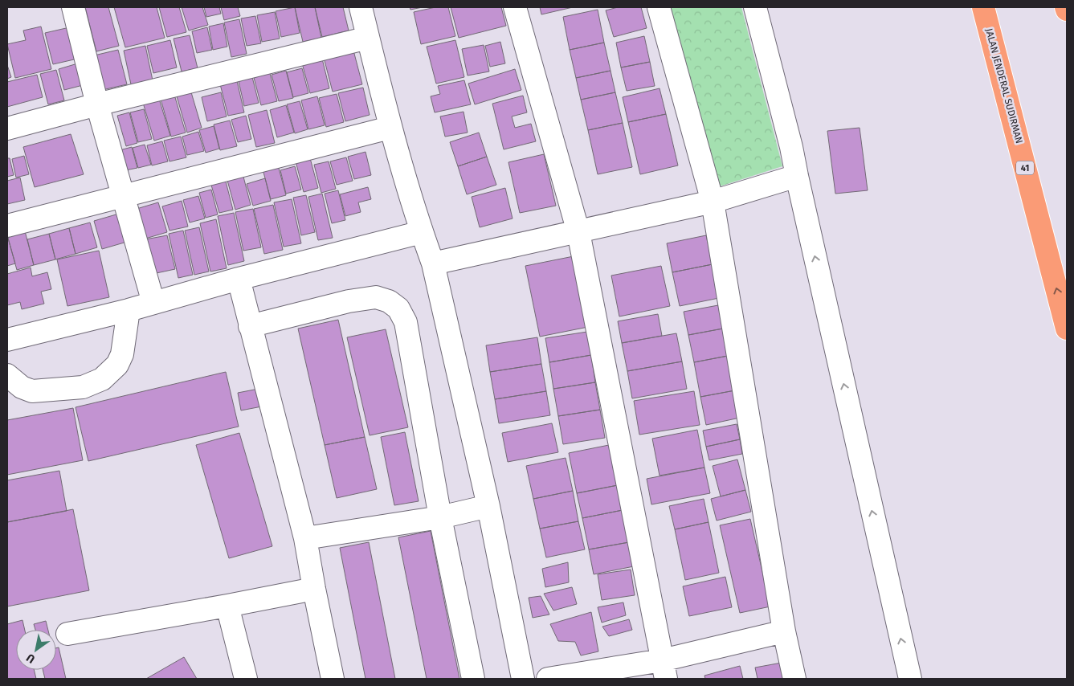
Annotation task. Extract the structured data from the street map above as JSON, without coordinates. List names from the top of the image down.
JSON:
{
  "streets": {
    "highway": ["JALAN JENDERAL SUDIRMAN", "41"]
  },
  "one_way": ["JALAN JENDERAL SUDIRMAN"],
  "north": "bottom left"
}
